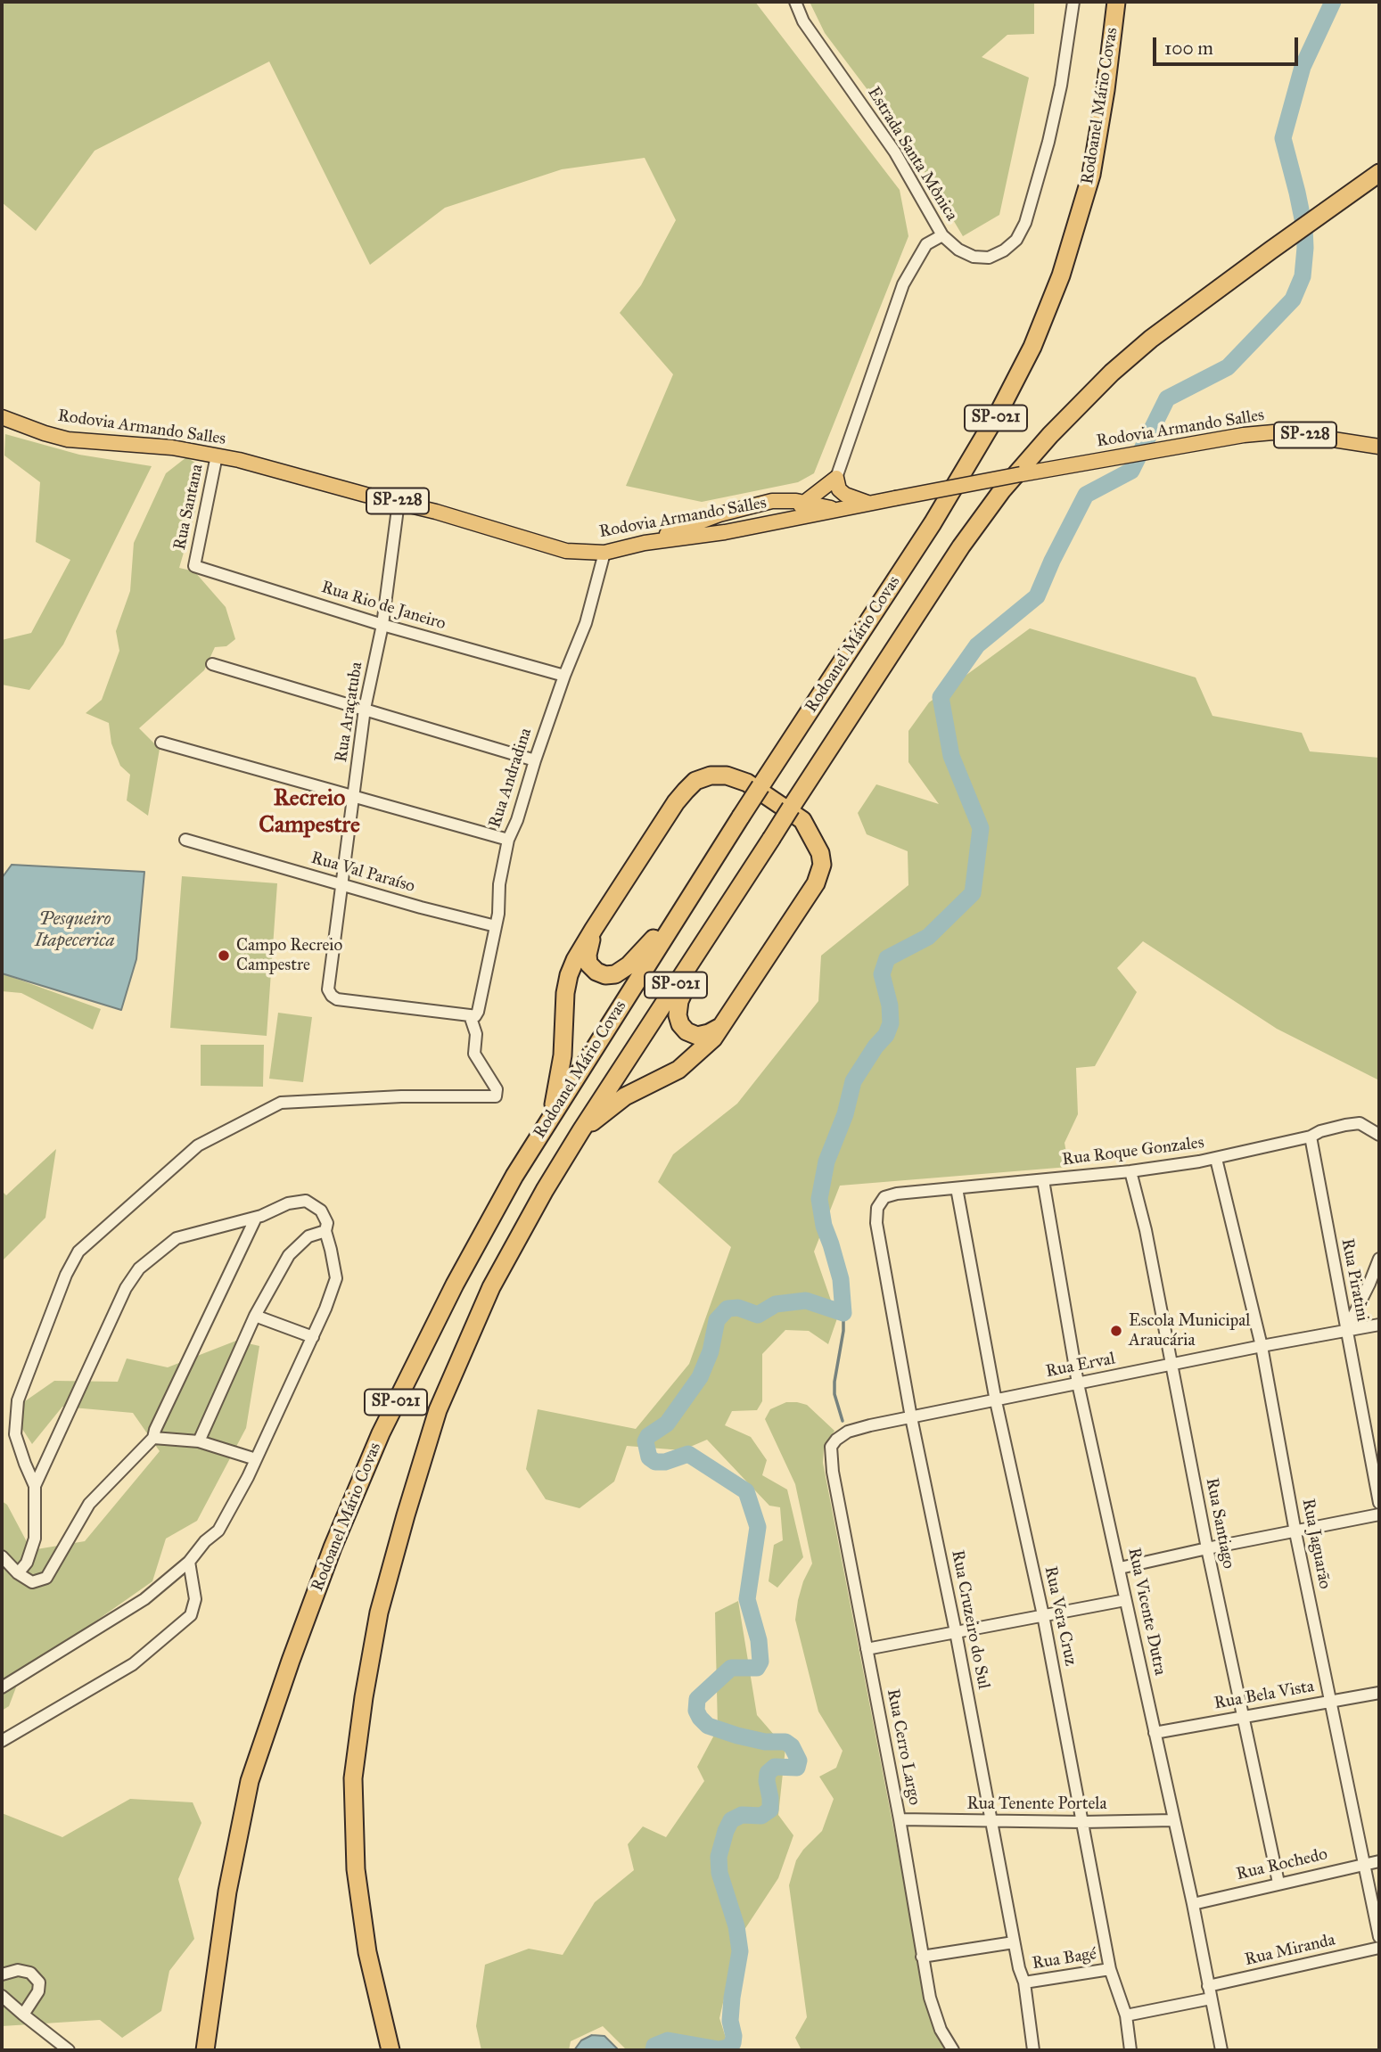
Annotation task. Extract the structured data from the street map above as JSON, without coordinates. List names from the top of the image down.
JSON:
{
  "streets": {
    "highway": ["Rodoanel Mário Covas", "SP-021"],
    "main road": ["Rodovia Armando Salles", "SP-228"],
    "street": [
      "Estrada Santa Mônica",
      "Rua Santana",
      "Rua Rio de Janeiro",
      "Rua Araçatuba",
      "Rua Andradina",
      "Rua Val Paraíso",
      "Rua Roque Gonzales",
      "Rua Piratini",
      "Rua Erval",
      "Rua Santiago",
      "Rua Jaguarão",
      "Rua Vicente Dutra",
      "Rua Vera Cruz",
      "Rua Cruzeiro do Sul",
      "Rua Bela Vista",
      "Rua Cerro Largo",
      "Rua Tenente Portela",
      "Rua Rochedo",
      "Rua Miranda",
      "Rua Bagé"
    ]
  },
  "crossings": [
    ["Rodovia Armando Salles", "Rua Santana"],
    ["Rodovia Armando Salles", "Rua Araçatuba"],
    ["Rodovia Armando Salles", "Rua Andradina"],
    ["Rua Santana", "Rua Rio de Janeiro"],
    ["Rua Rio de Janeiro", "Rua Araçatuba"],
    ["Rua Rio de Janeiro", "Rua Andradina"],
    ["Rua Araçatuba", "Rua Andradina"],
    ["Rua Araçatuba", "Rua Val Paraíso"],
    ["Rua Andradina", "Rua Val Paraíso"],
    ["Rua Roque Gonzales", "Rua Piratini"],
    ["Rua Roque Gonzales", "Rua Santiago"],
    ["Rua Roque Gonzales", "Rua Jaguarão"],
    ["Rua Roque Gonzales", "Rua Vicente Dutra"],
    ["Rua Roque Gonzales", "Rua Vera Cruz"],
    ["Rua Roque Gonzales", "Rua Cruzeiro do Sul"],
    ["Rua Piratini", "Rua Erval"],
    ["Rua Erval", "Rua Santiago"],
    ["Rua Erval", "Rua Jaguarão"],
    ["Rua Erval", "Rua Vicente Dutra"],
    ["Rua Erval", "Rua Vera Cruz"],
    ["Rua Erval", "Rua Cruzeiro do Sul"],
    ["Rua Erval", "Rua Cerro Largo"],
    ["Rua Santiago", "Rua Bela Vista"],
    ["Rua Santiago", "Rua Rochedo"],
    ["Rua Jaguarão", "Rua Bela Vista"],
    ["Rua Jaguarão", "Rua Rochedo"],
    ["Rua Vicente Dutra", "Rua Bela Vista"],
    ["Rua Vicente Dutra", "Rua Tenente Portela"],
    ["Rua Vicente Dutra", "Rua Rochedo"],
    ["Rua Vicente Dutra", "Rua Miranda"],
    ["Rua Vera Cruz", "Rua Tenente Portela"],
    ["Rua Vera Cruz", "Rua Bagé"],
    ["Rua Cruzeiro do Sul", "Rua Tenente Portela"],
    ["Rua Cruzeiro do Sul", "Rua Bagé"],
    ["Rua Cerro Largo", "Rua Tenente Portela"]
  ],
  "districts": ["Recreio Campestre"],
  "water": ["Pesqueiro Itapecerica"],
  "places": ["Campo Recreio Campestre", "Escola Municipal Araucária"],
  "scale_bar": "100 m"
}
